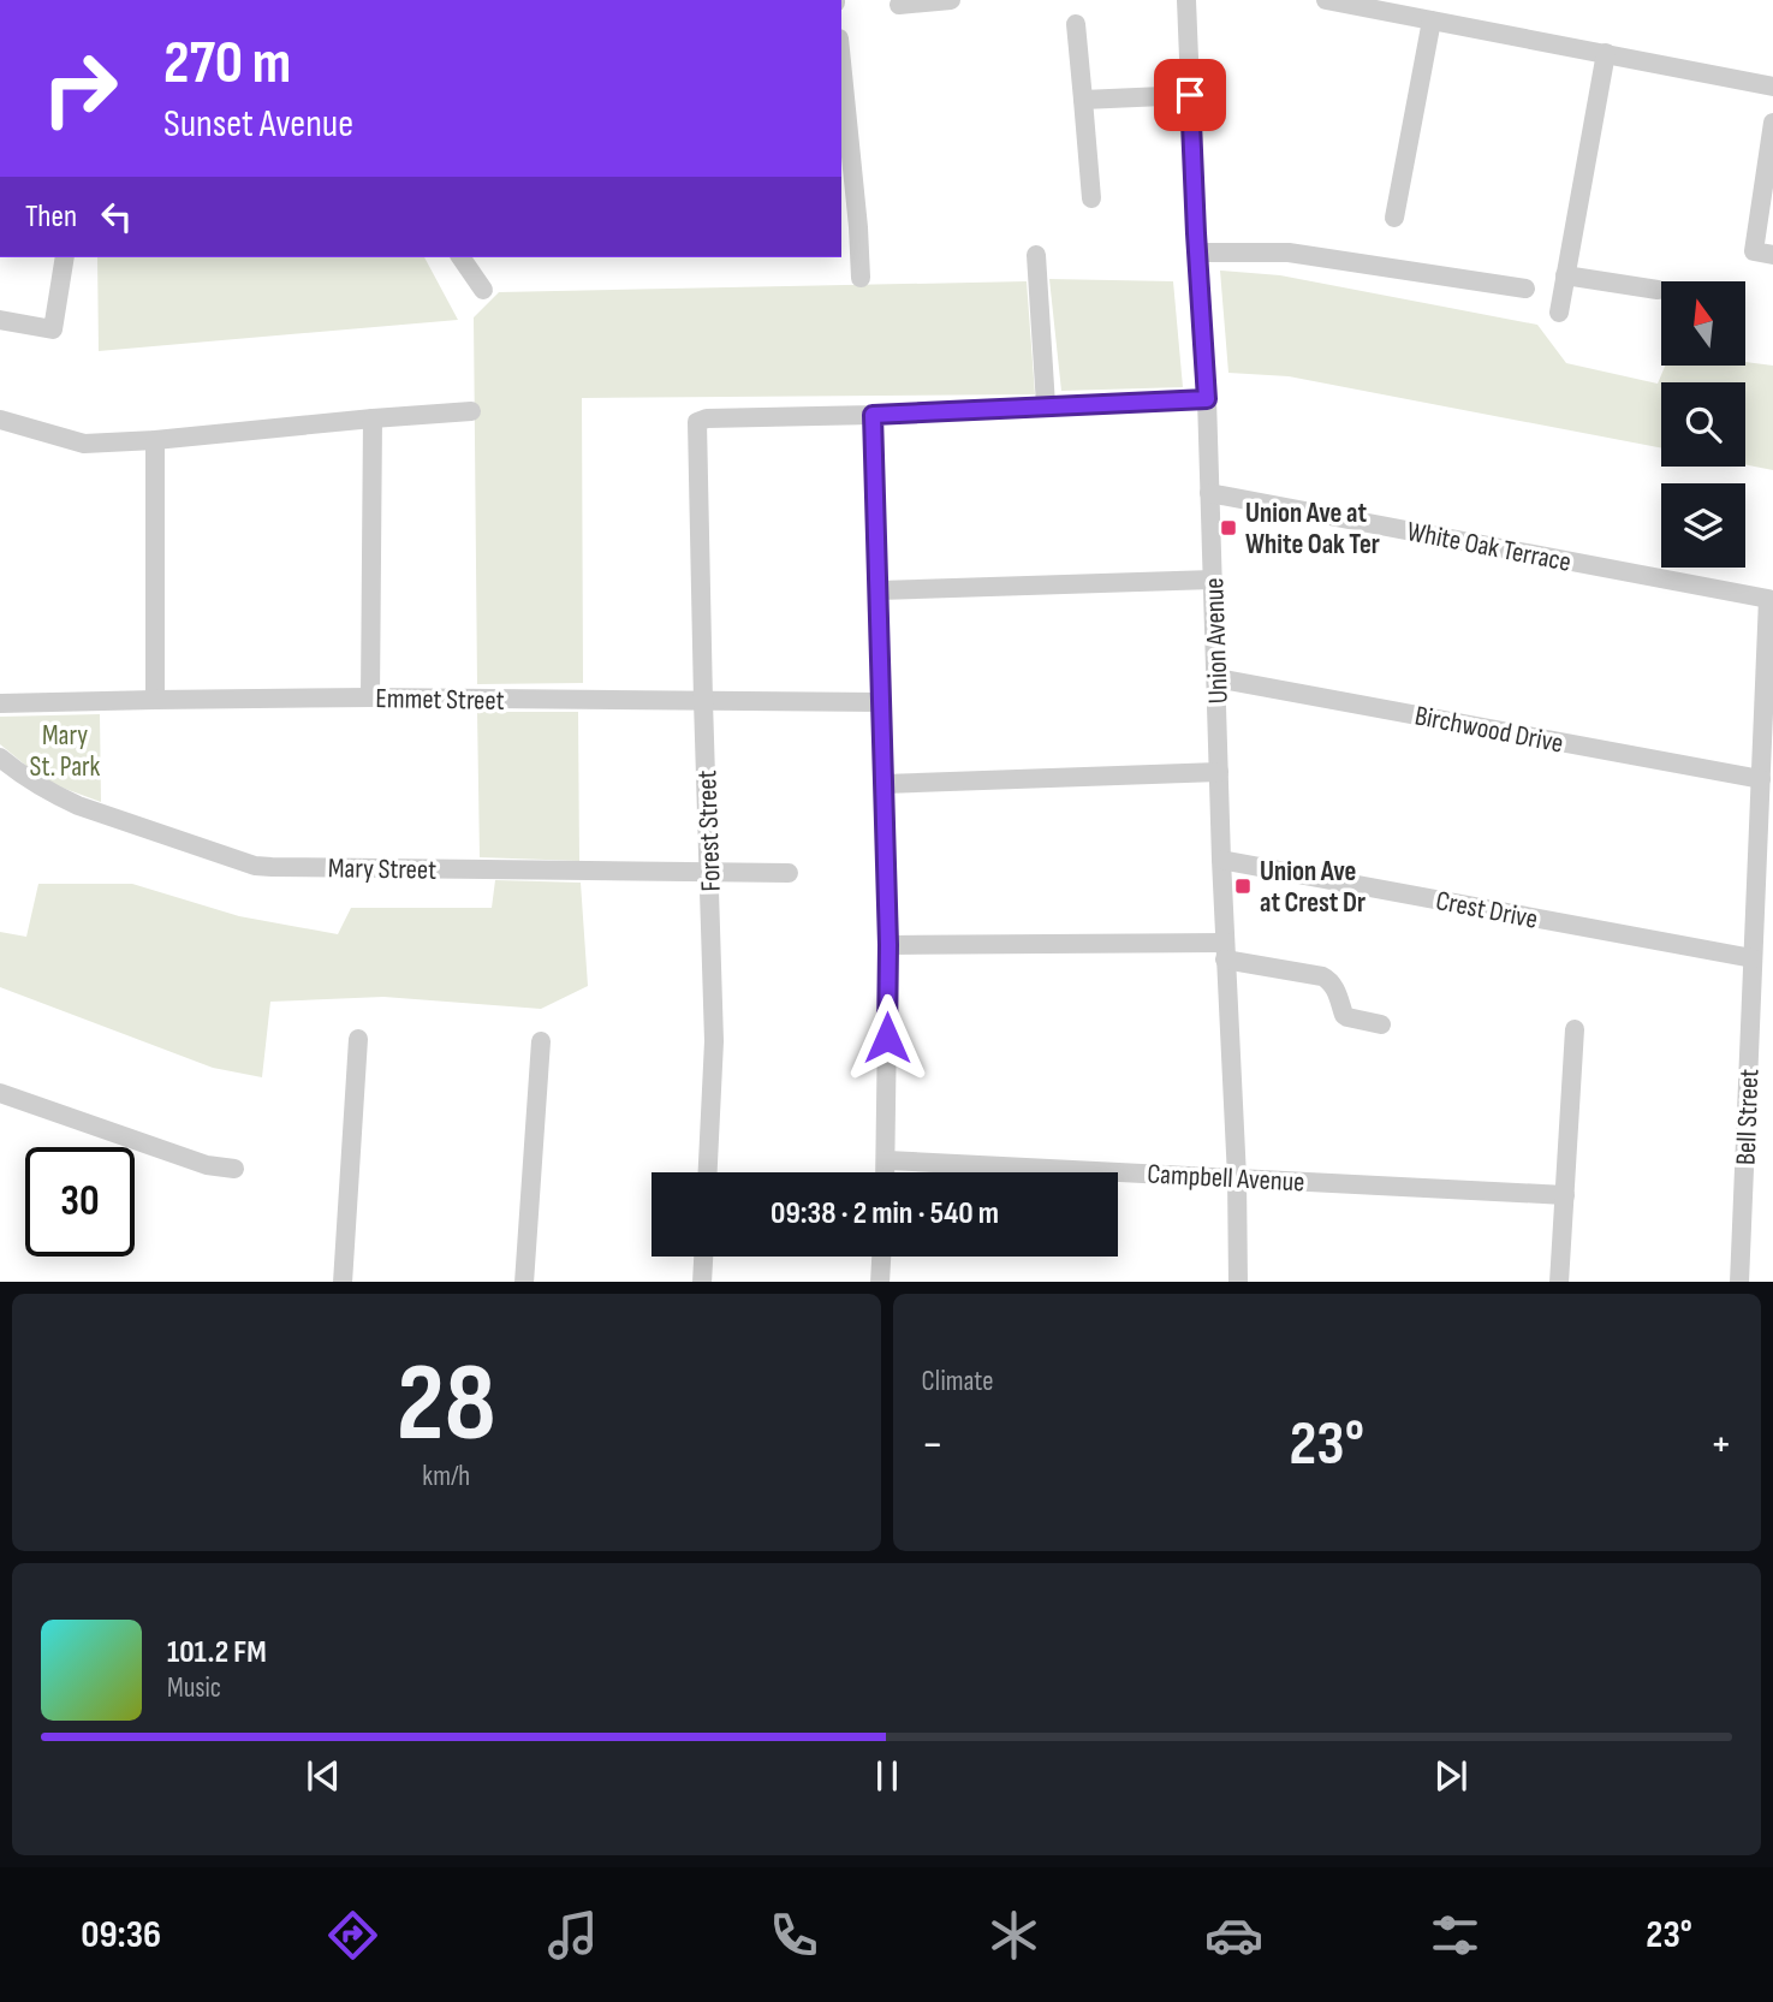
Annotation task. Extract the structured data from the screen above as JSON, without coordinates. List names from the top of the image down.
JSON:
{
  "streets": {
    "street": [
      "White Oak Terrace",
      "Union Avenue",
      "Emmet Street",
      "Birchwood Drive",
      "Forest Street",
      "Mary Street",
      "Crest Drive",
      "Bell Street",
      "Campbell Avenue"
    ]
  },
  "crossings": [
    ["White Oak Terrace", "Union Avenue"],
    ["White Oak Terrace", "Bell Street"],
    ["Union Avenue", "Birchwood Drive"],
    ["Union Avenue", "Crest Drive"],
    ["Union Avenue", "Campbell Avenue"],
    ["Emmet Street", "Forest Street"],
    ["Birchwood Drive", "Bell Street"],
    ["Forest Street", "Mary Street"],
    ["Crest Drive", "Bell Street"]
  ],
  "parks": ["Mary St. Park"],
  "places": {
    "transit": ["Union Ave at White Oak Ter", "Union Ave at Crest Dr"]
  },
  "north": "top",
  "page": {
    "turn": ["270 m", "Sunset Avenue"],
    "then": "Then",
    "limit": "30",
    "trip": "09:38 · 2 min · 540 m",
    "tile": [
      ["28", "km/h"],
      "Climate"
    ],
    "heat": ["−", "23°", "+"],
    "song": ["101.2 FM", "Music"],
    "tabs": ["09:36", "23°"]
  }
}
